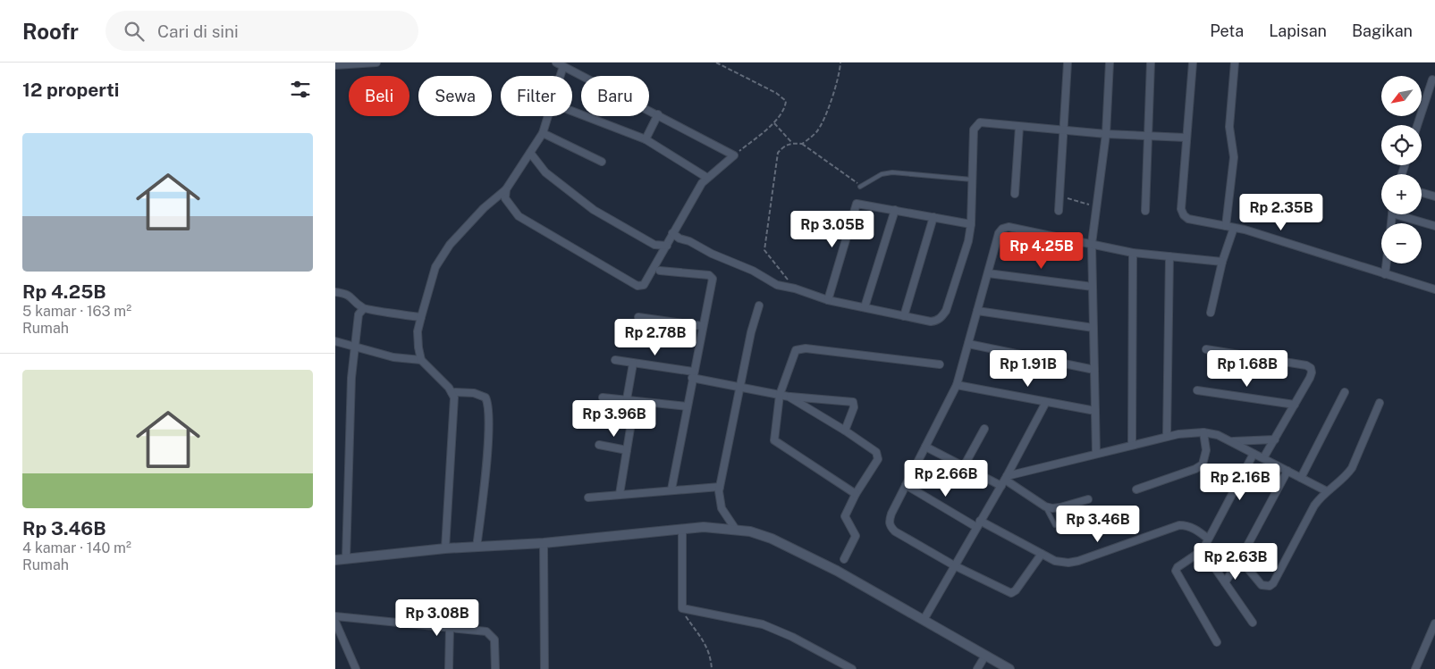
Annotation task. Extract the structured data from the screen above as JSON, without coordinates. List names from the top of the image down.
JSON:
{
  "north": "bottom left",
  "page": {
    "header": "Roofr",
    "search": "Cari di sini",
    "nav": ["Peta", "Lapisan", "Bagikan"],
    "heading": "12 properti",
    "map_buttons": ["+", "−"],
    "chip": [
      "Beli",
      "Sewa",
      "Filter",
      "Baru"
    ],
    "list": [
      {
        "name": "Rp 4.25B",
        "note": "5 kamar · 163 m² · Rumah"
      },
      {
        "name": "Rp 3.46B",
        "note": "4 kamar · 140 m² · Rumah"
      }
    ],
    "price": [
      "Rp 2.35B",
      "Rp 3.05B",
      "Rp 4.25B",
      "Rp 2.78B",
      "Rp 1.91B",
      "Rp 1.68B",
      "Rp 3.96B",
      "Rp 2.66B",
      "Rp 2.16B",
      "Rp 3.46B",
      "Rp 2.63B",
      "Rp 3.08B"
    ]
  }
}
